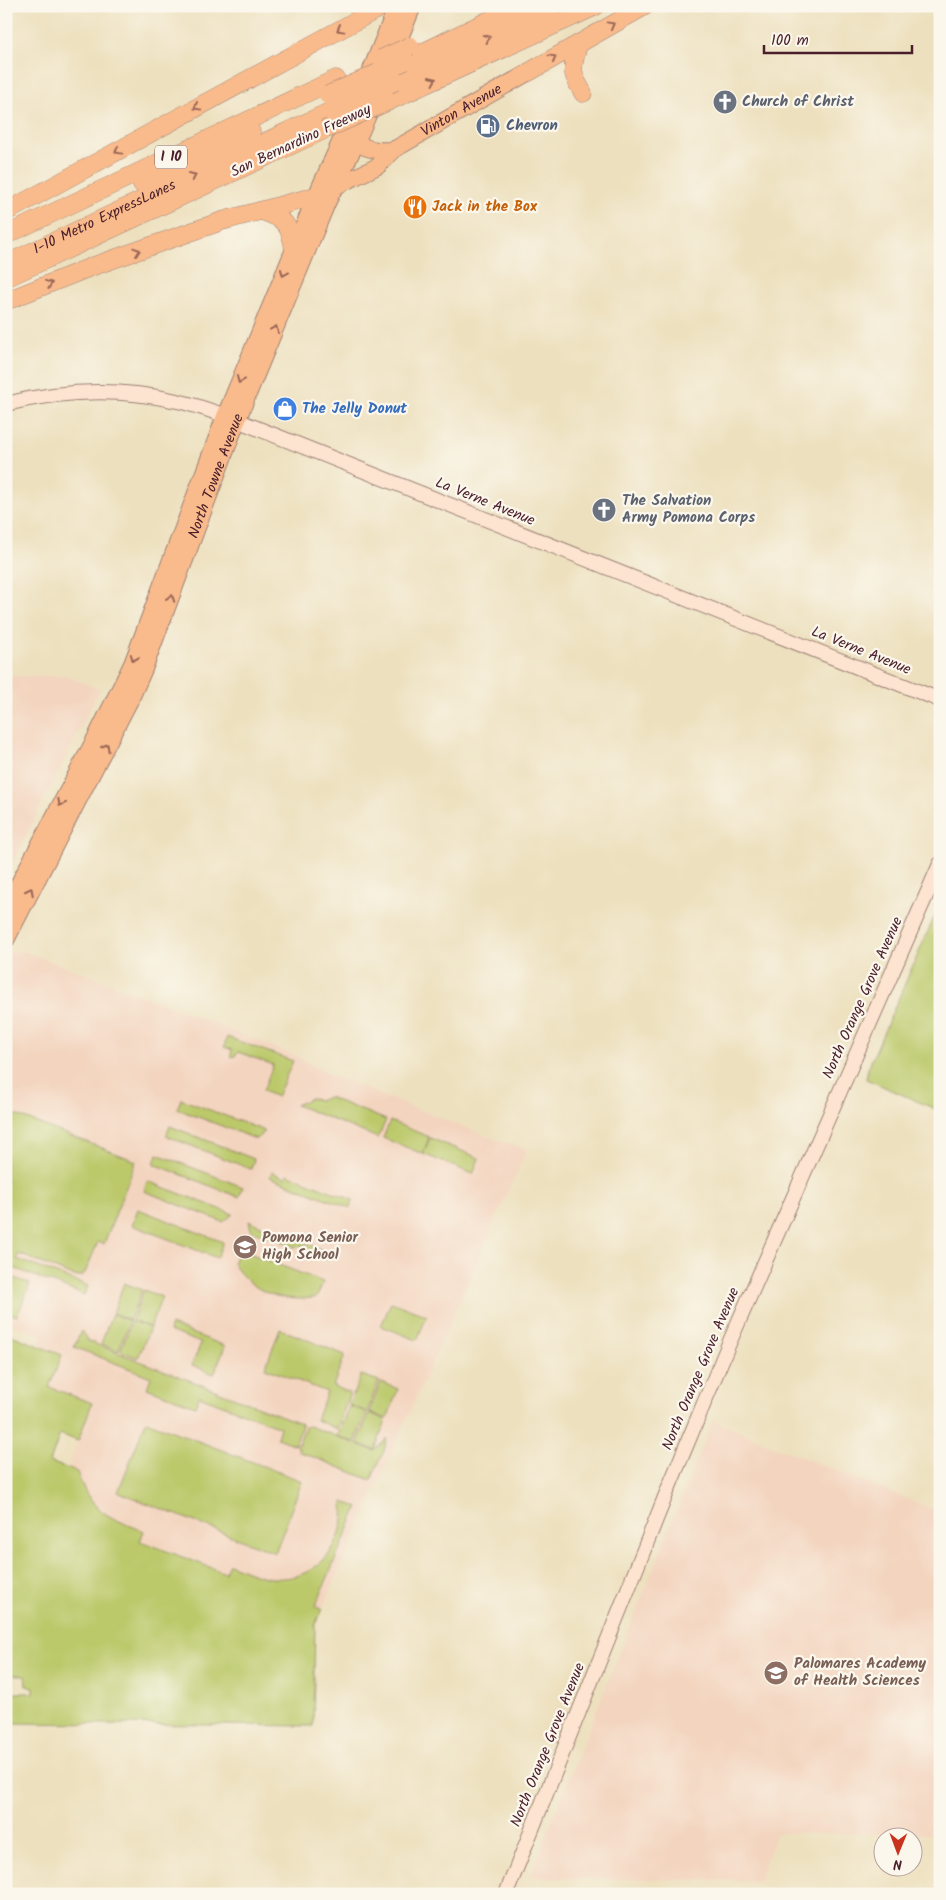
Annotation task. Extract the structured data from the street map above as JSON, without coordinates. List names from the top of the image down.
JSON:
{
  "streets": {
    "highway": ["San Bernardino Freeway", "I 10", "I-10 Metro ExpressLanes"],
    "main road": [
      "Vinton Avenue",
      "North Towne Avenue",
      "La Verne Avenue",
      "North Orange Grove Avenue"
    ]
  },
  "crossings": [
    ["Vinton Avenue", "North Towne Avenue"],
    ["I 10", "I-10 Metro ExpressLanes"],
    ["North Towne Avenue", "La Verne Avenue"]
  ],
  "places": {
    "church": ["Church of Christ", "The Salvation Army Pomona Corps"],
    "fuel station": ["Chevron"],
    "restaurant": ["Jack in the Box"],
    "shop": ["The Jelly Donut"],
    "school or university": ["Pomona Senior High School", "Palomares Academy of Health Sciences"]
  },
  "scale_bar": "100 m",
  "north": "bottom"
}
